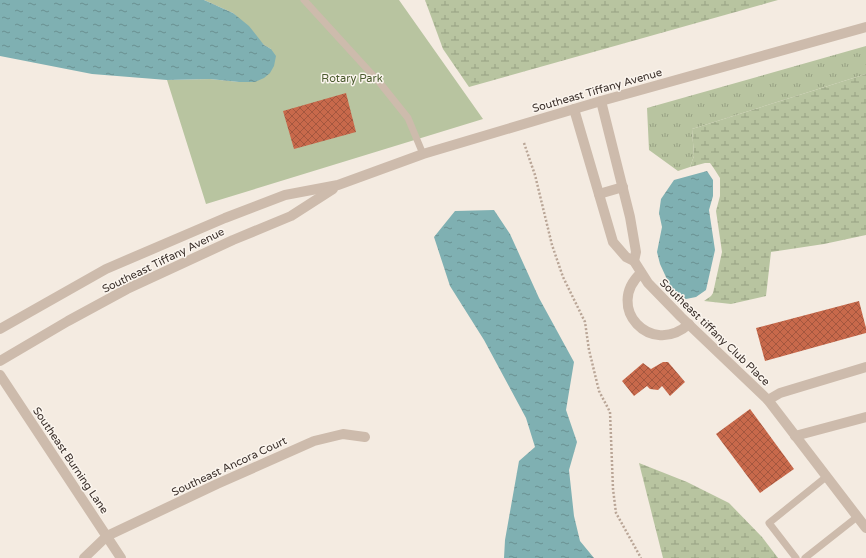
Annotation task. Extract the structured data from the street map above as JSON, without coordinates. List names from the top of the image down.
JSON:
{
  "streets": {
    "street": [
      "Southeast Tiffany Avenue",
      "Southeast tiffany Club Place",
      "Southeast Burning Lane",
      "Southeast Ancora Court"
    ]
  },
  "crossings": [
    ["Southeast Tiffany Avenue", "Southeast tiffany Club Place"],
    ["Southeast Burning Lane", "Southeast Ancora Court"]
  ],
  "parks": ["Rotary Park"]
}
